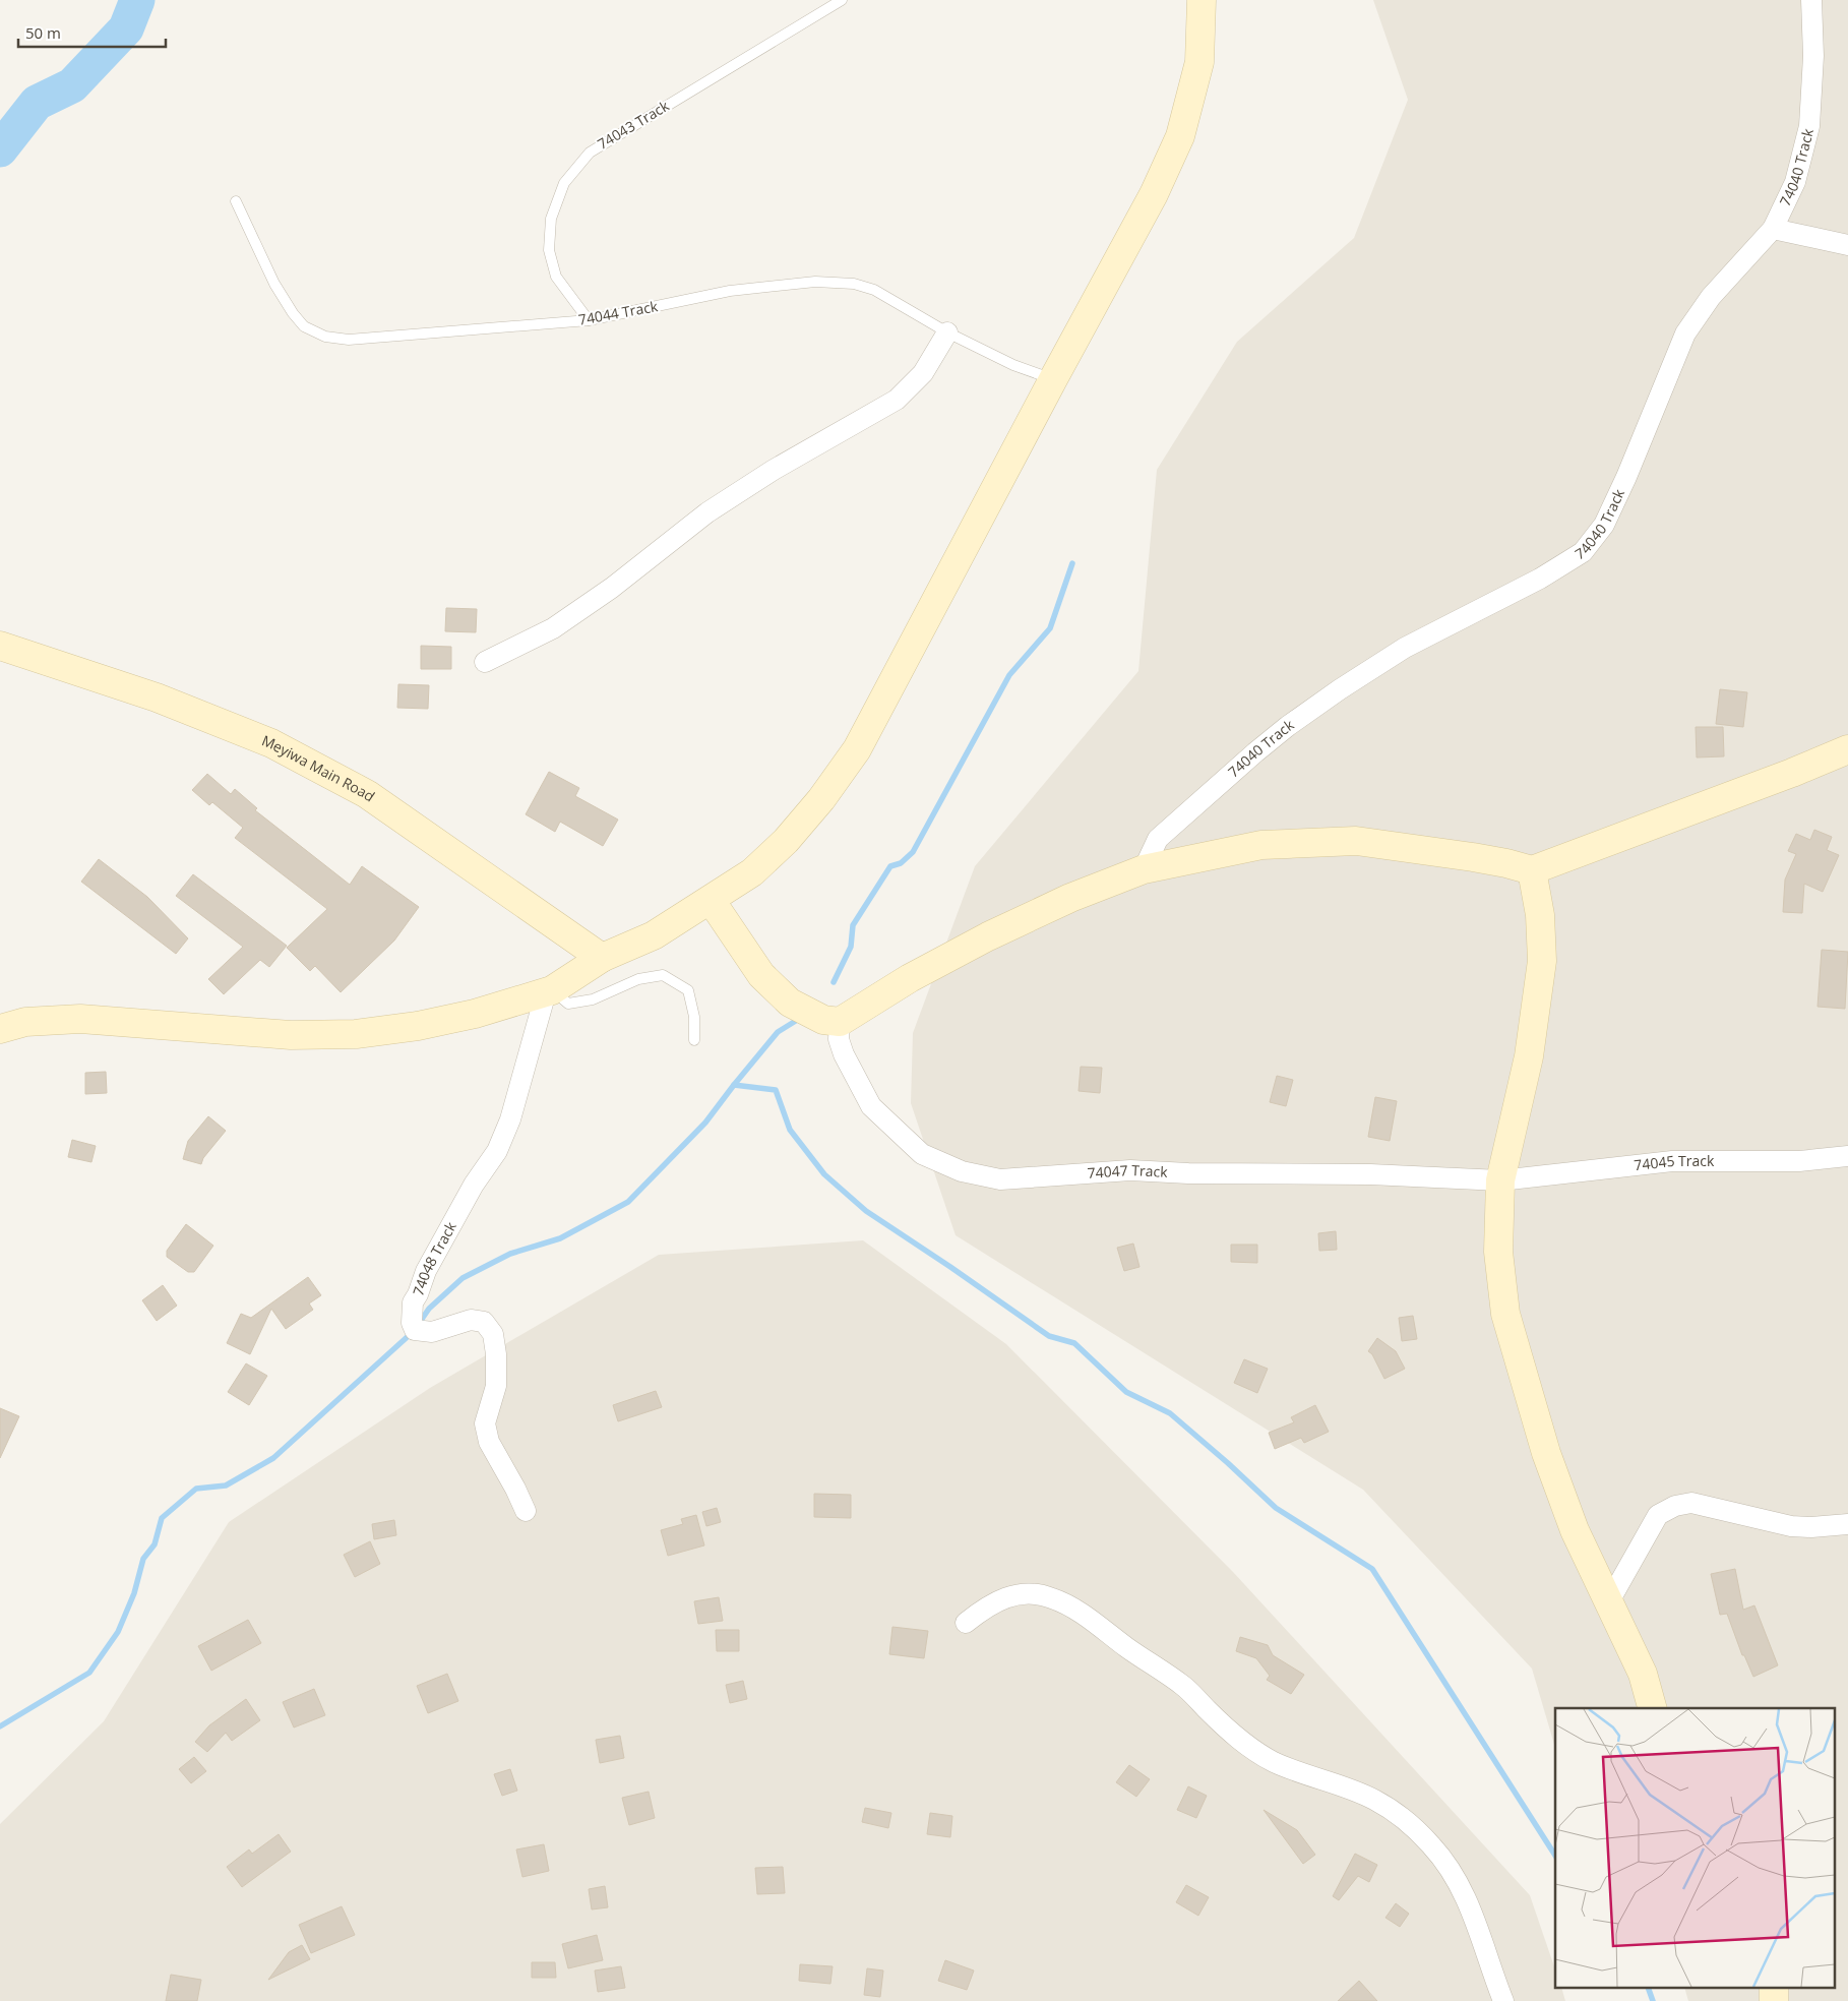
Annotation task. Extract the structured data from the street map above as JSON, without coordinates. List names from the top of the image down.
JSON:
{
  "streets": {
    "street": [
      "74040 Track",
      "Meyiwa Main Road",
      "74045 Track",
      "74047 Track",
      "74048 Track"
    ],
    "lane": ["74043 Track", "74044 Track"]
  },
  "crossings": [
    ["74043 Track", "74044 Track"],
    ["74045 Track", "74047 Track"]
  ],
  "scale_bar": "50 m"
}
